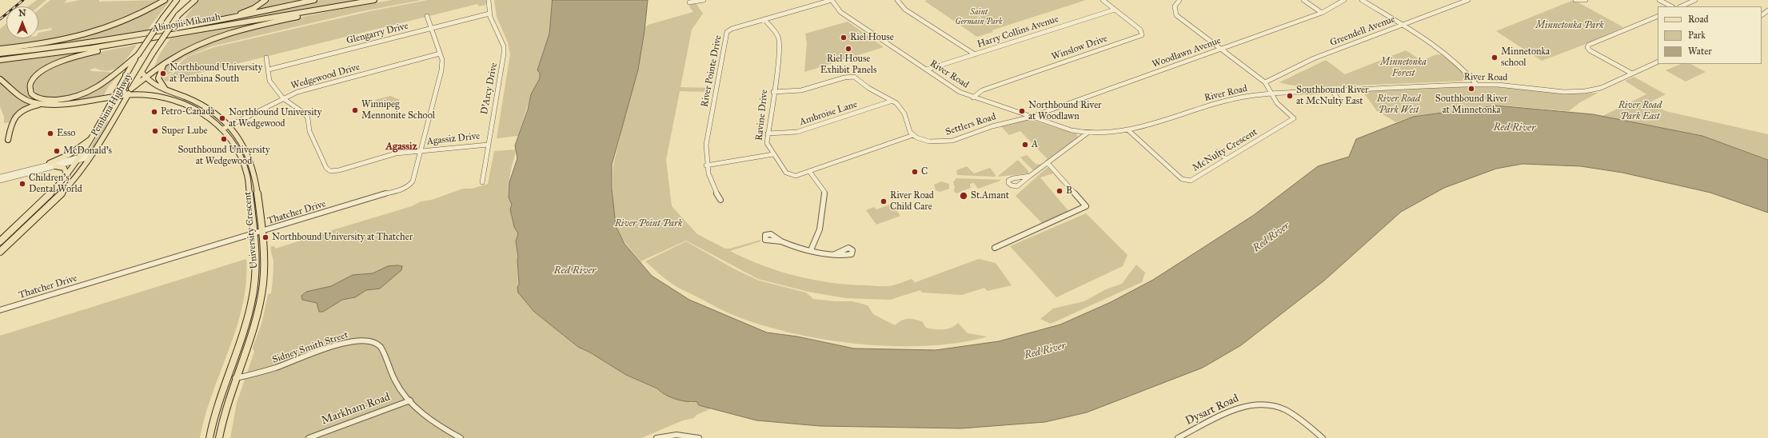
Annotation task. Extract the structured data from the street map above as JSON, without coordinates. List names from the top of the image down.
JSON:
{
  "streets": {
    "main road": ["Abinojii Mikanah", "Pembina Highway", "University Crescent"],
    "street": [
      "Greendell Avenue",
      "Harry Collins Avenue",
      "Glengarry Drive",
      "Winslow Drive",
      "Woodlawn Avenue",
      "River Pointe Drive",
      "River Road",
      "Wedgewood Drive",
      "D'Arcy Drive",
      "Ambroise Lane",
      "Ravine Drive",
      "Settlers Road",
      "Agassiz Drive",
      "McNulty Crescent",
      "Thatcher Drive",
      "Sidney Smith Street",
      "Markham Road",
      "Dysart Road"
    ]
  },
  "crossings": [
    ["Harry Collins Avenue", "Winslow Drive"],
    ["Harry Collins Avenue", "River Road"],
    ["Glengarry Drive", "D'Arcy Drive"],
    ["Glengarry Drive", "Agassiz Drive"],
    ["Glengarry Drive", "Thatcher Drive"],
    ["Winslow Drive", "River Road"],
    ["Woodlawn Avenue", "River Road"],
    ["Woodlawn Avenue", "Settlers Road"],
    ["River Pointe Drive", "River Road"],
    ["River Pointe Drive", "Ravine Drive"],
    ["River Road", "Settlers Road"],
    ["River Road", "McNulty Crescent"],
    ["Wedgewood Drive", "Agassiz Drive"],
    ["Wedgewood Drive", "Thatcher Drive"],
    ["Wedgewood Drive", "University Crescent"],
    ["D'Arcy Drive", "Agassiz Drive"],
    ["Pembina Highway", "University Crescent"],
    ["Ambroise Lane", "Ravine Drive"],
    ["Ravine Drive", "Settlers Road"],
    ["Agassiz Drive", "Thatcher Drive"],
    ["Thatcher Drive", "University Crescent"],
    ["University Crescent", "Sidney Smith Street"],
    ["Sidney Smith Street", "Markham Road"]
  ],
  "districts": ["Agassiz"],
  "water": ["Red River"],
  "parks": [
    "Saint Germain Park",
    "Minnetonka Park",
    "Minnetonka Forest",
    "River Road Park West",
    "River Road Park East",
    "River Point Park"
  ],
  "places": [
    "Riel House",
    "Riel House Exhibit Panels",
    "Minnetonka school",
    "Northbound University at Pembina South",
    "Southbound River at Minnetonka",
    "Southbound River at McNulty East",
    "Winnipeg Mennonite School",
    "Northbound River at Woodlawn",
    "Petro-Canada",
    "Northbound University at Wedgewood",
    "Super Lube",
    "Esso",
    "Southbound University at Wedgewood",
    "A",
    "McDonald's",
    "C",
    "Children's Dental World",
    "B",
    "St.Amant",
    "River Road Child Care",
    "Northbound University at Thatcher"
  ],
  "legend": ["Road", "Park", "Water"],
  "north": "top"
}
